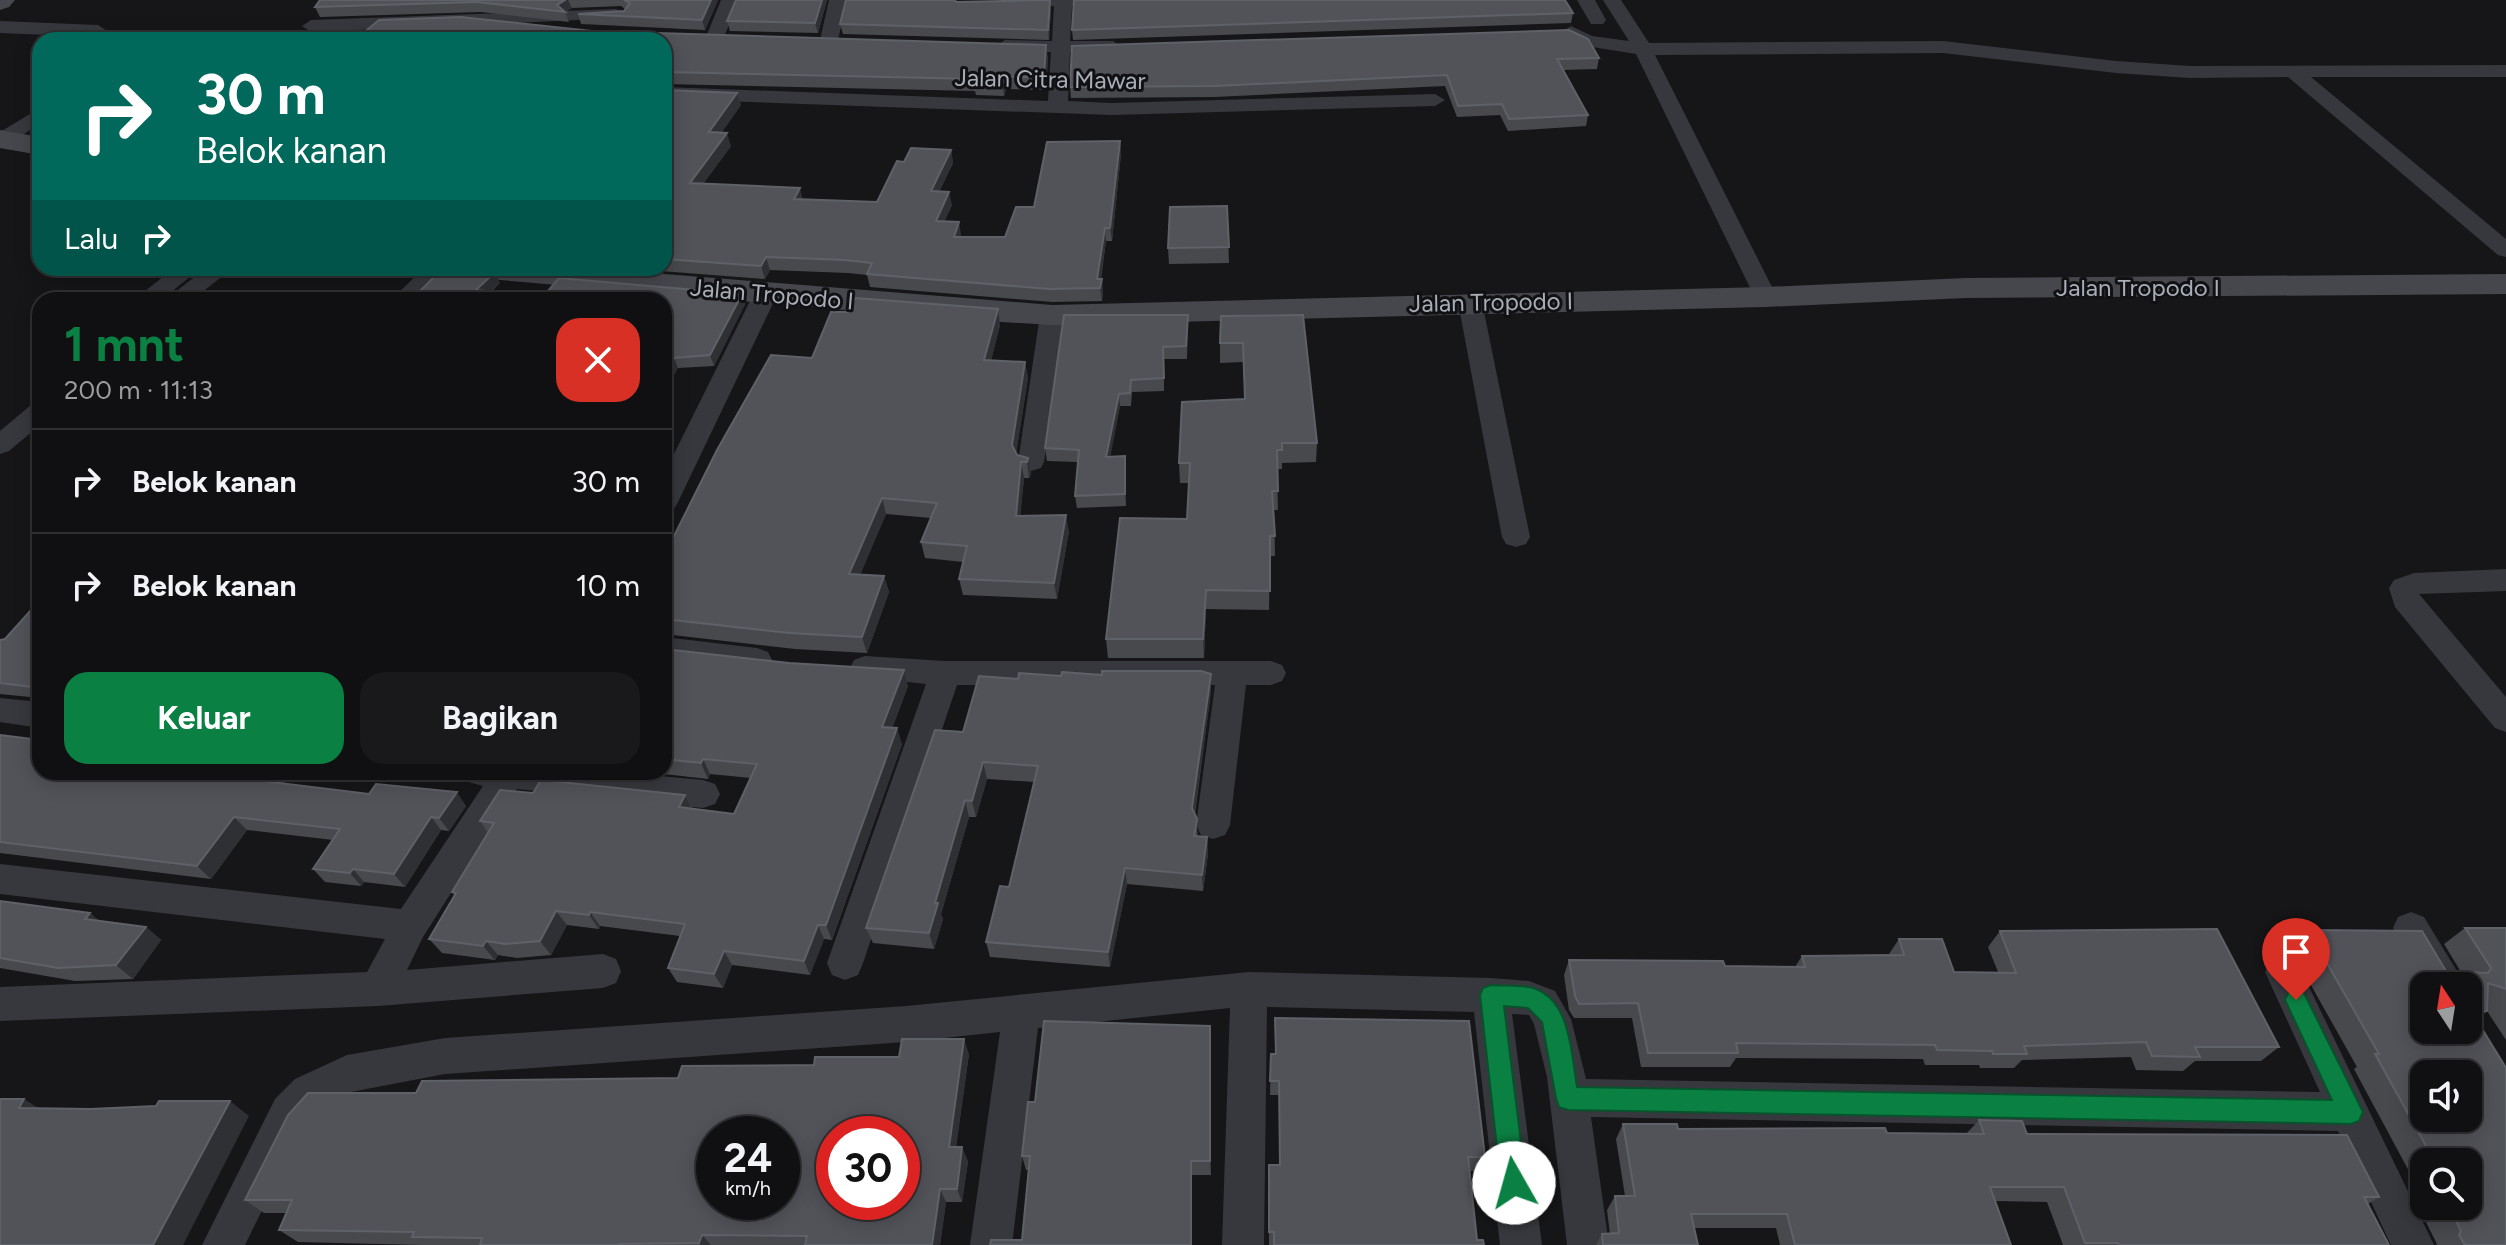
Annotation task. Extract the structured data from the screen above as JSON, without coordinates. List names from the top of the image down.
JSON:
{
  "streets": {
    "street": ["Jalan Citra Mawar", "Jalan Tropodo I"]
  },
  "north": "top",
  "page": {
    "turn": ["30 m", "Belok kanan"],
    "then": "Lalu",
    "heading": ["1 mnt", "200 m · 11:13"],
    "list": [
      {
        "name": "Belok kanan",
        "value": "30 m"
      },
      {
        "name": "Belok kanan",
        "value": "10 m"
      }
    ],
    "buttons": ["Keluar", "Bagikan"],
    "speed": "24 km/h",
    "limit": "30"
  }
}
